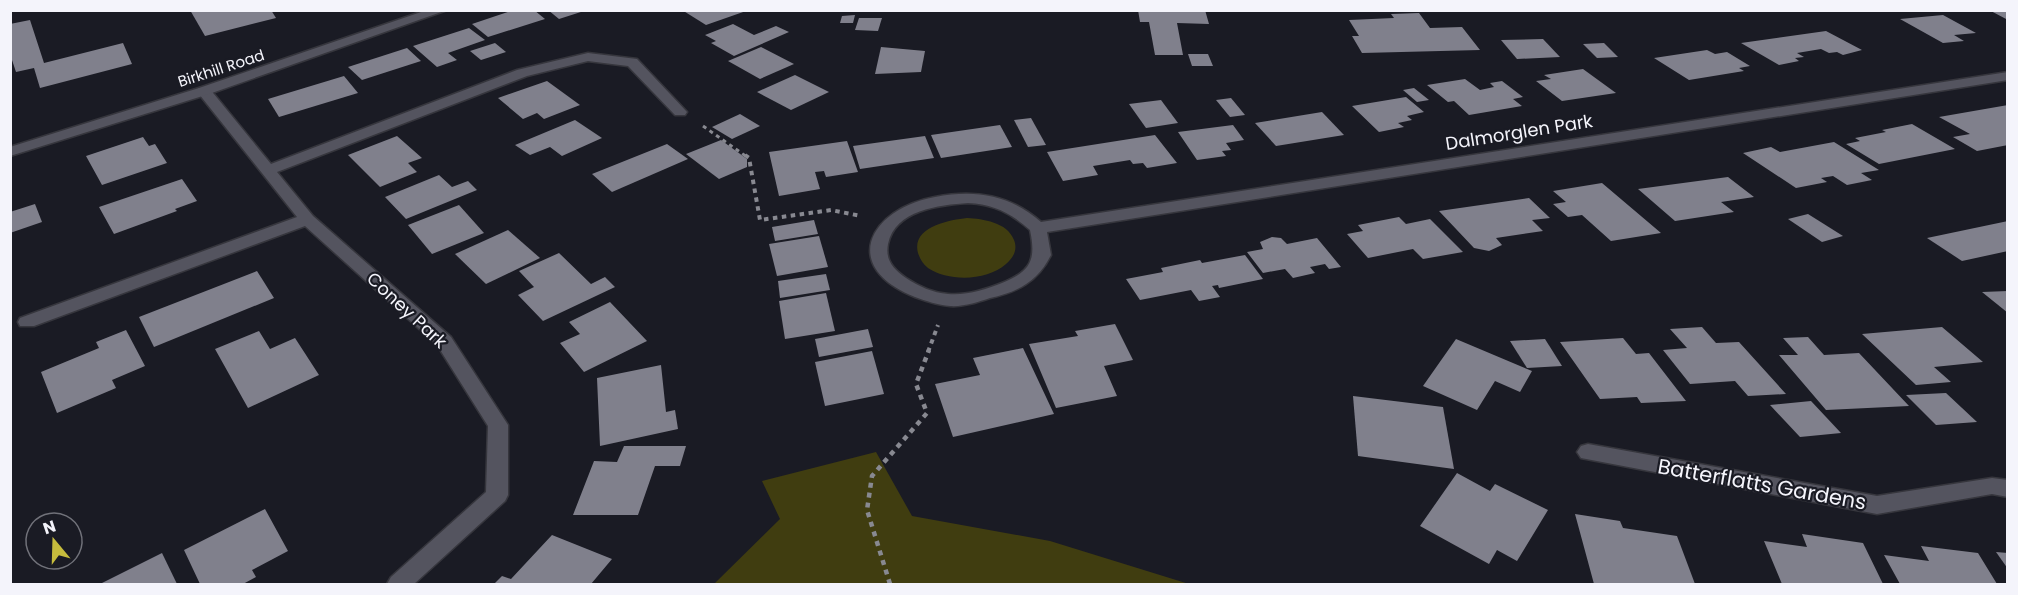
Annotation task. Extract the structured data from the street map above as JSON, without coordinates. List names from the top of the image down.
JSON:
{
  "streets": {
    "street": [
      "Birkhill Road",
      "Dalmorglen Park",
      "Coney Park",
      "Batterflatts Gardens"
    ]
  },
  "crossings": [
    ["Birkhill Road", "Coney Park"]
  ],
  "north": "top"
}
